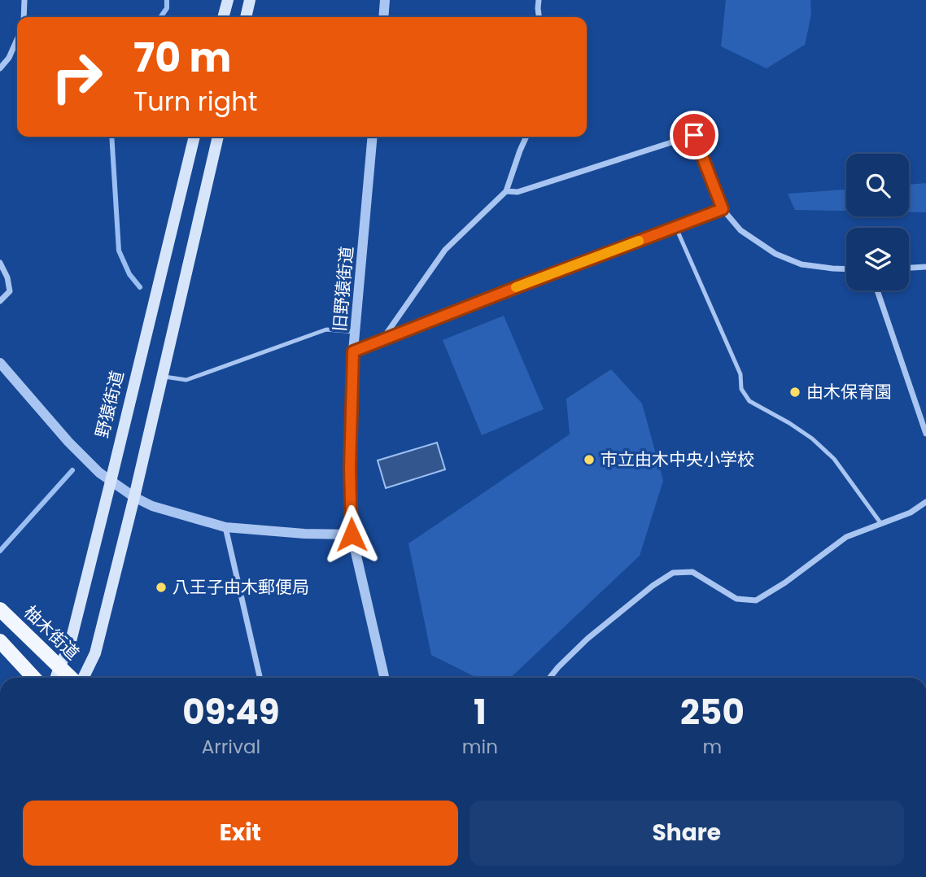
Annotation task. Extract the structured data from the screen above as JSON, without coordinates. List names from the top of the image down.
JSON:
{
  "streets": {
    "main road": ["野猿街道", "柚木街道"],
    "street": ["旧野猿街道"]
  },
  "crossings": [
    ["野猿街道", "柚木街道"]
  ],
  "places": ["由木保育園", "市立由木中央小学校", "八王子由木郵便局"],
  "page": {
    "turn": ["70 m", "Turn right"],
    "eta": [
      "09:49",
      "Arrival",
      "1",
      "min",
      "250",
      "m"
    ],
    "buttons": ["Exit", "Share"]
  }
}
